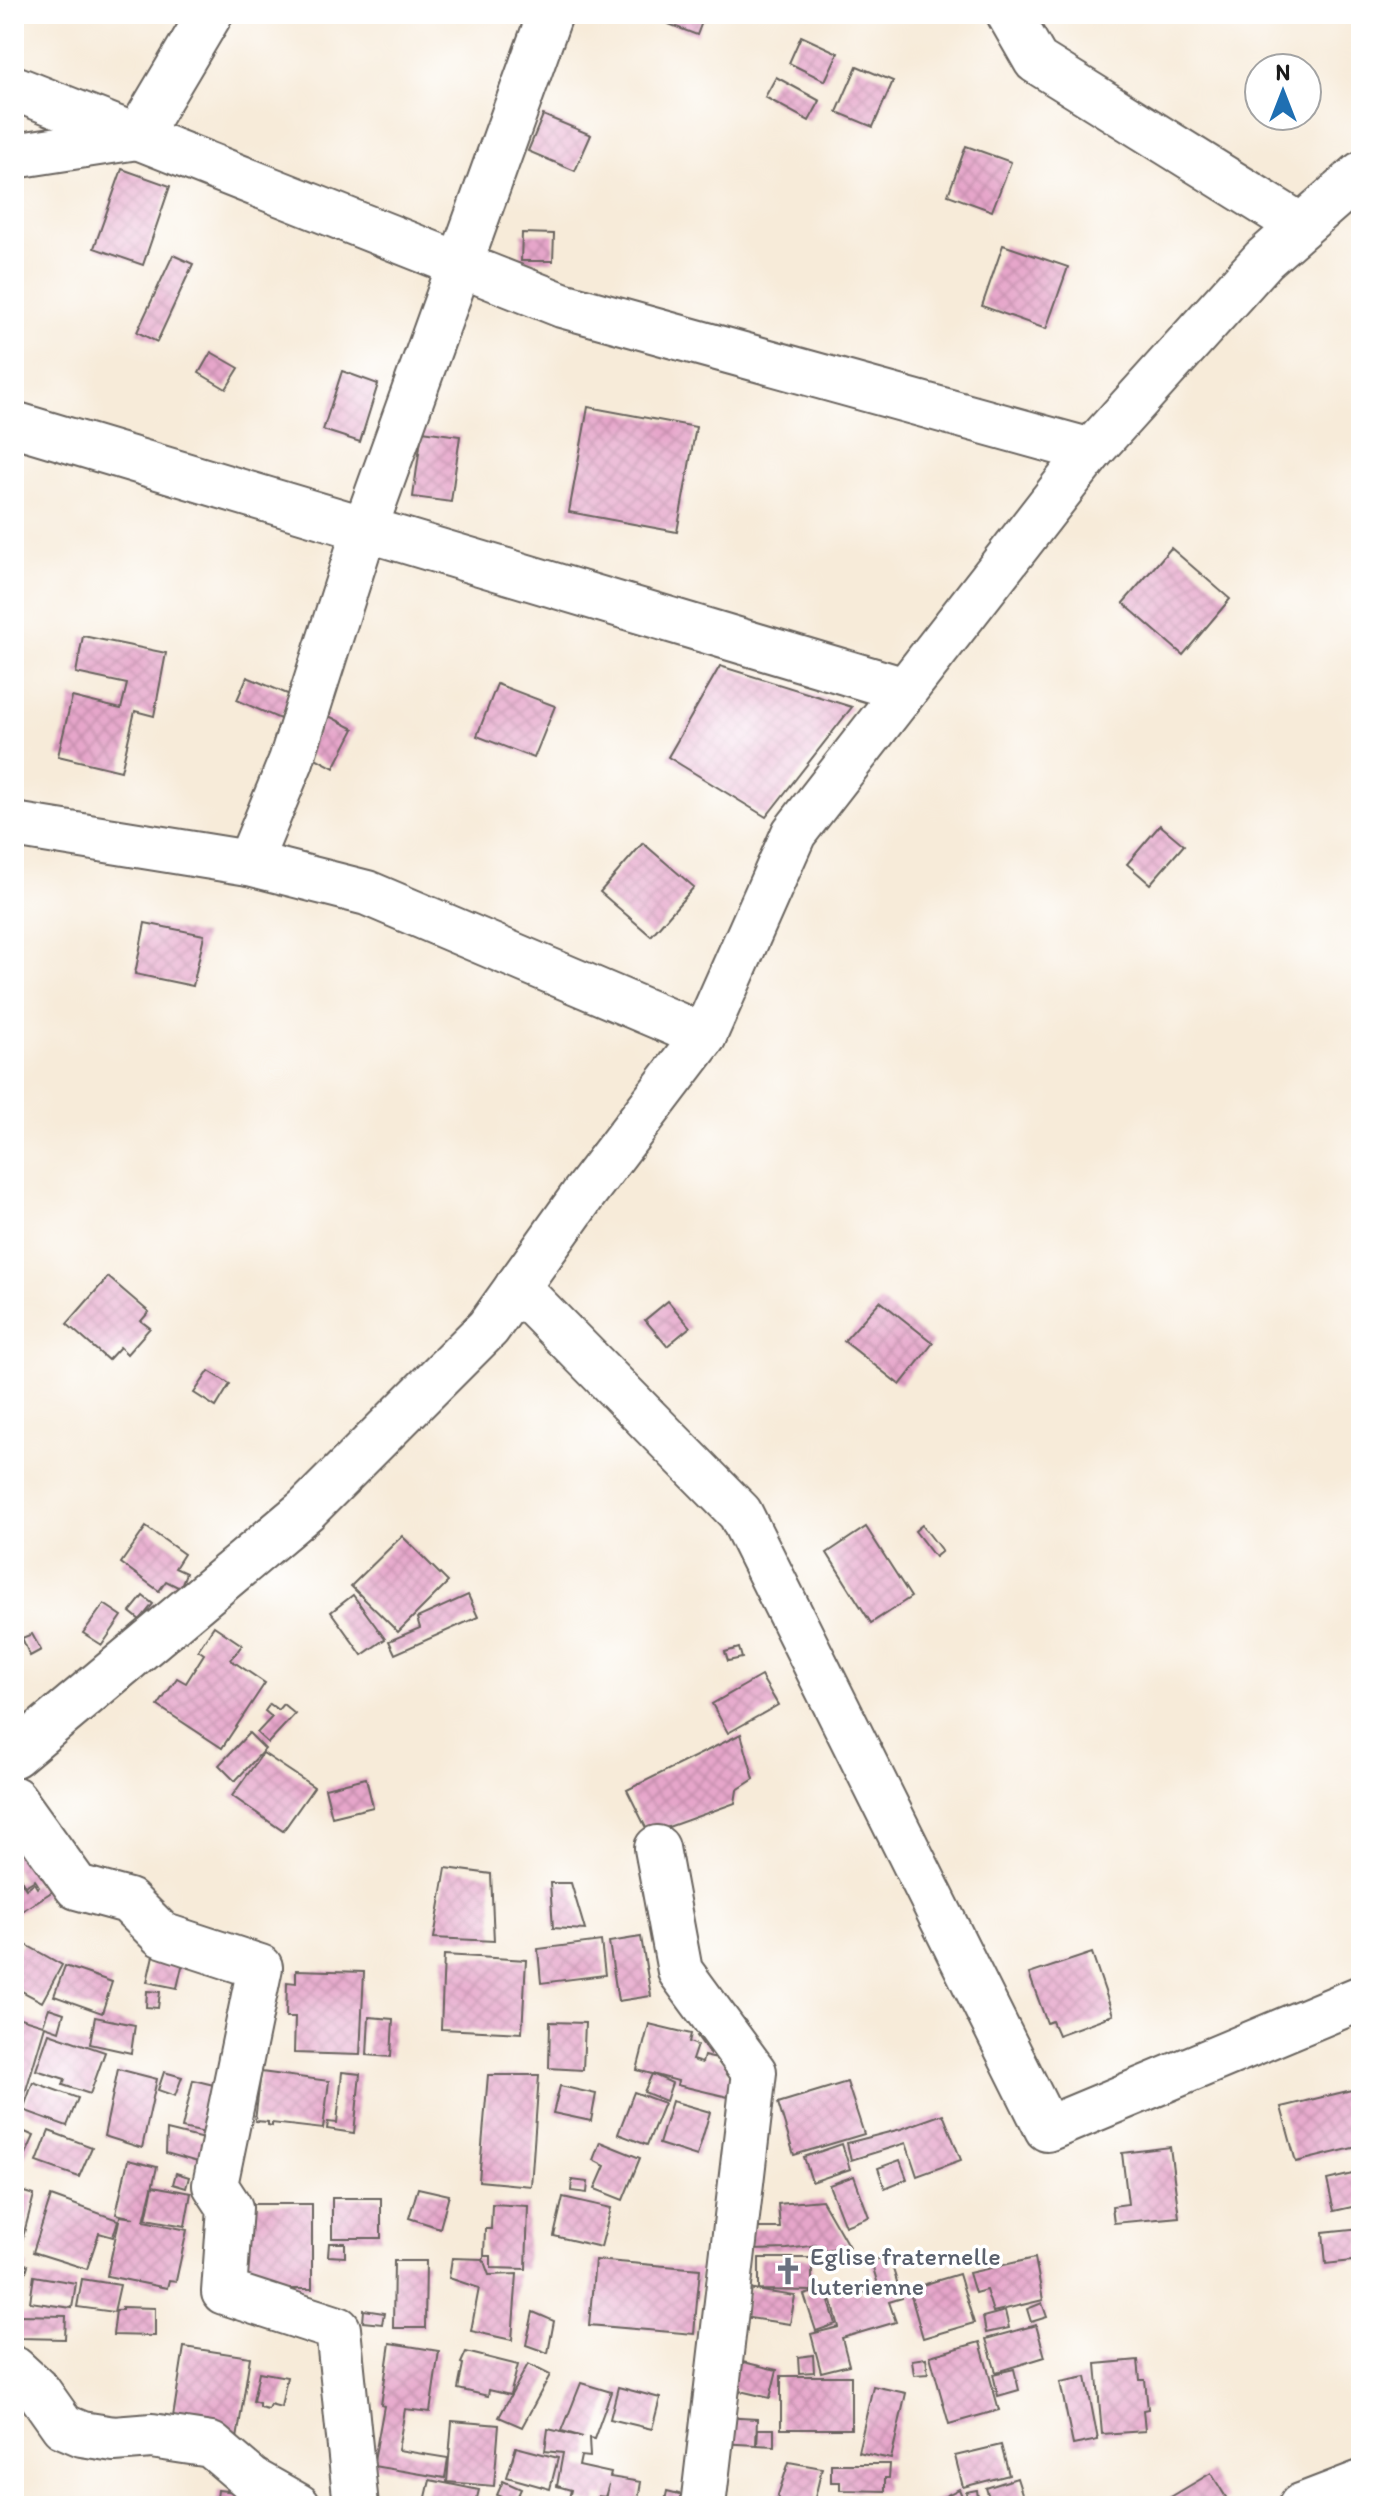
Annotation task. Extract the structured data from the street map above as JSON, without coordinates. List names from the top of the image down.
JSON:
{
  "places": {
    "church": ["Eglise fraternelle luterienne"]
  },
  "north": "top"
}
